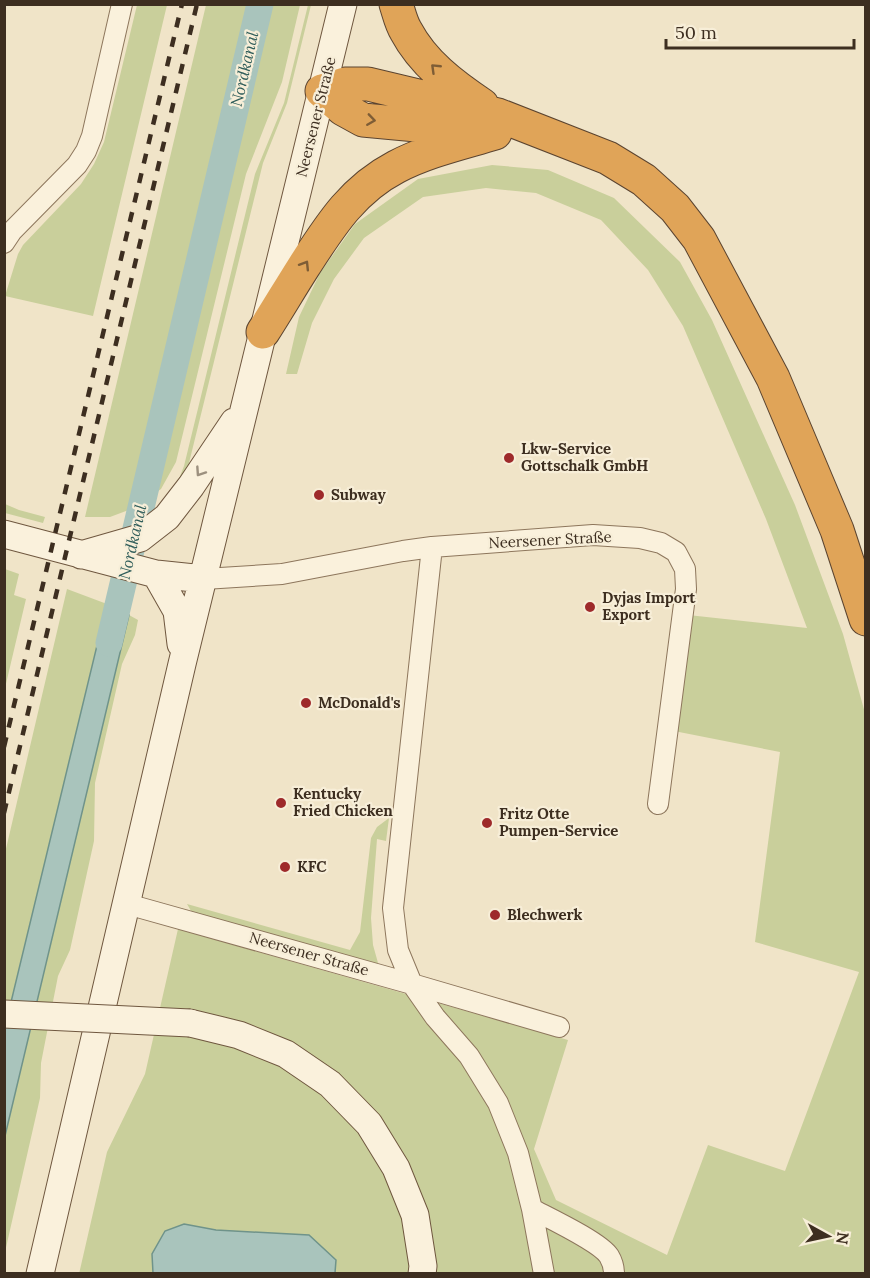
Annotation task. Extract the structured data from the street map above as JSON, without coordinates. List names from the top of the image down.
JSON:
{
  "streets": {
    "main road": ["Neersener Straße"]
  },
  "water": ["Nordkanal"],
  "places": [
    "Lkw-Service Gottschalk GmbH",
    "Subway",
    "Dyjas Import Export",
    "McDonald's",
    "Kentucky Fried Chicken",
    "Fritz Otte Pumpen-Service",
    "KFC",
    "Blechwerk"
  ],
  "scale_bar": "50 m",
  "north": "right"
}
